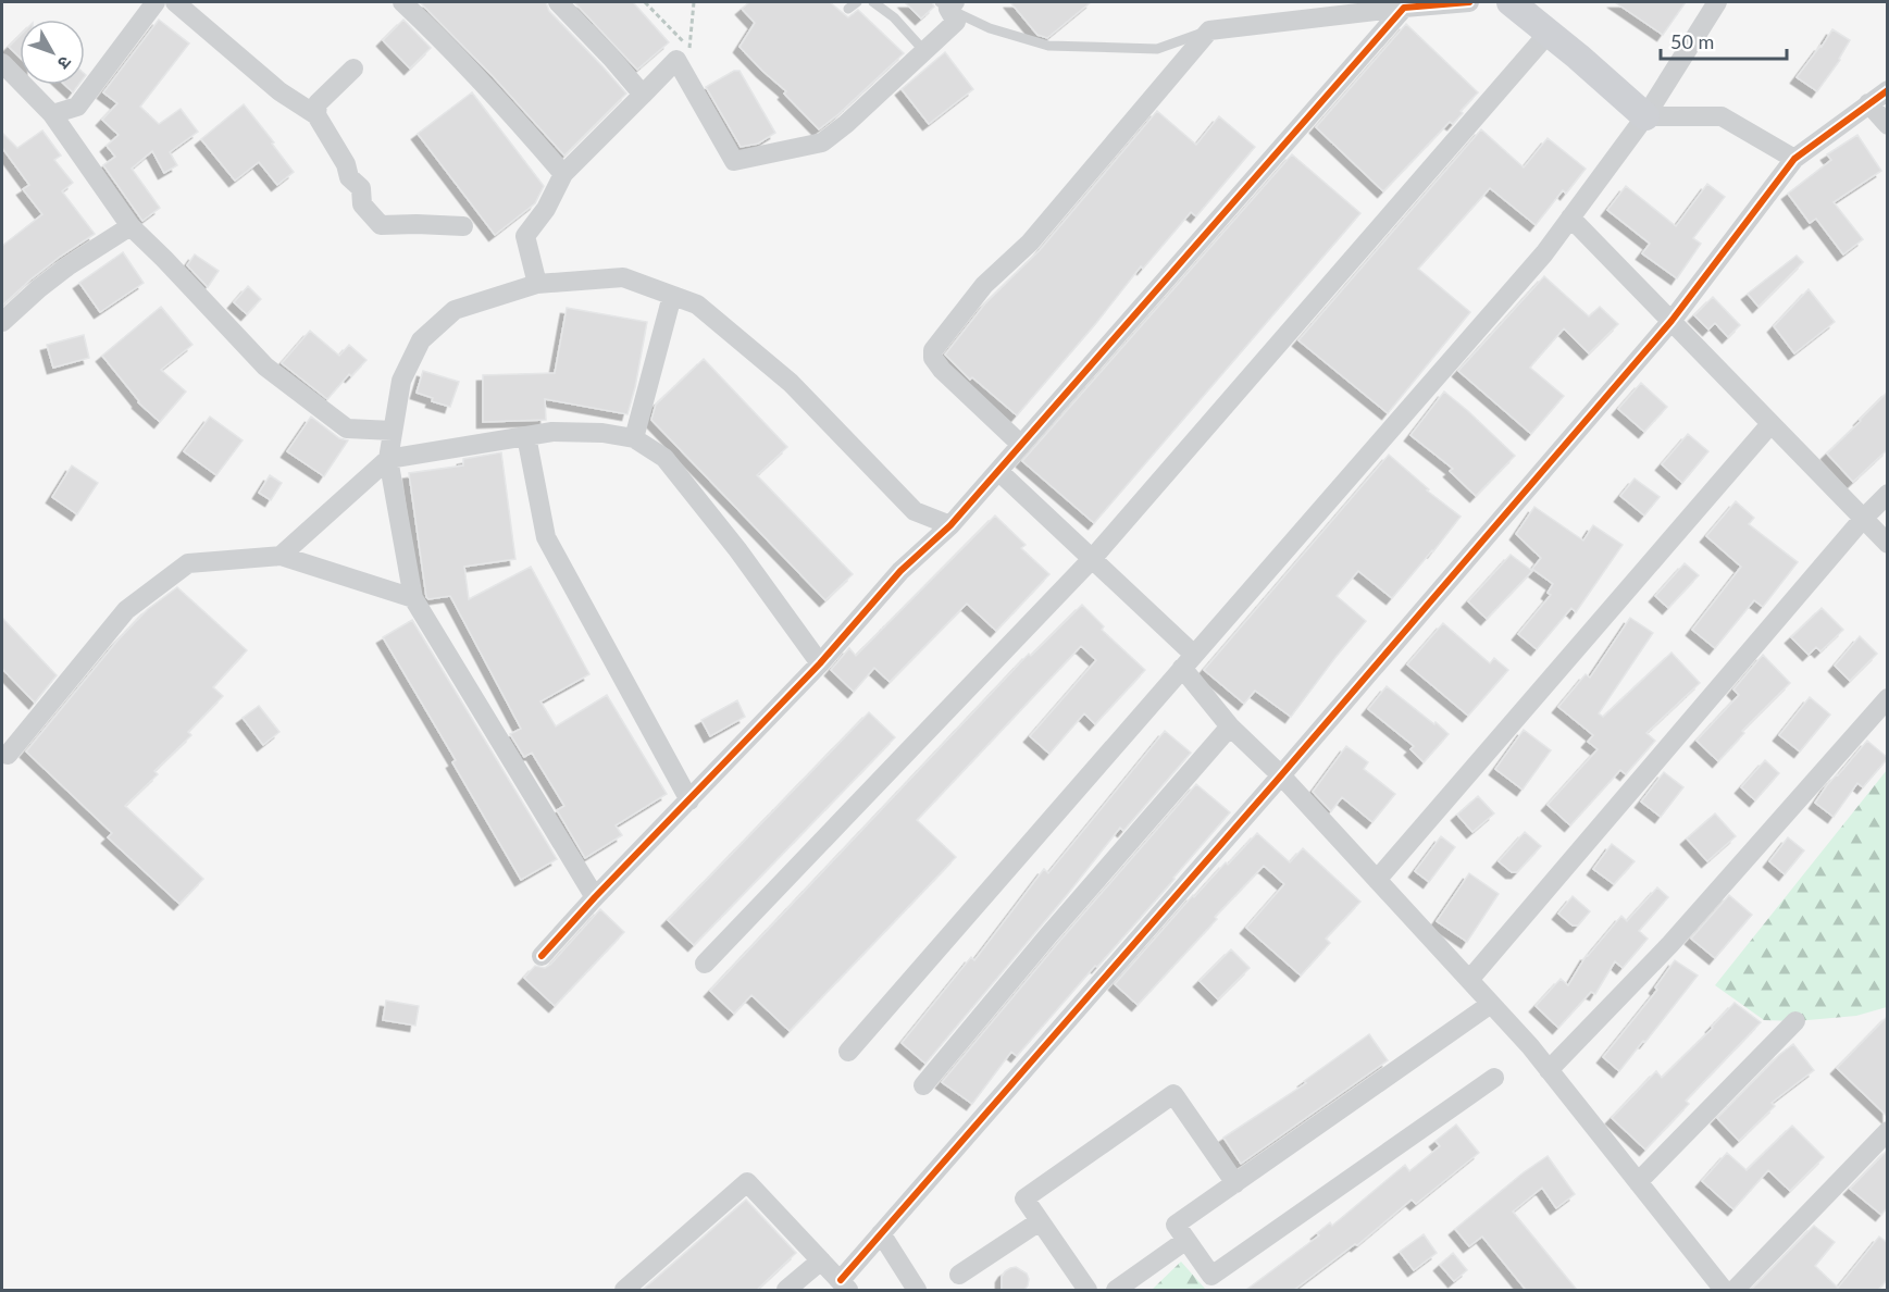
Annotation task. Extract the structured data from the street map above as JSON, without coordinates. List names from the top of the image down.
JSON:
{
  "scale_bar": "50 m",
  "north": "bottom right"
}
